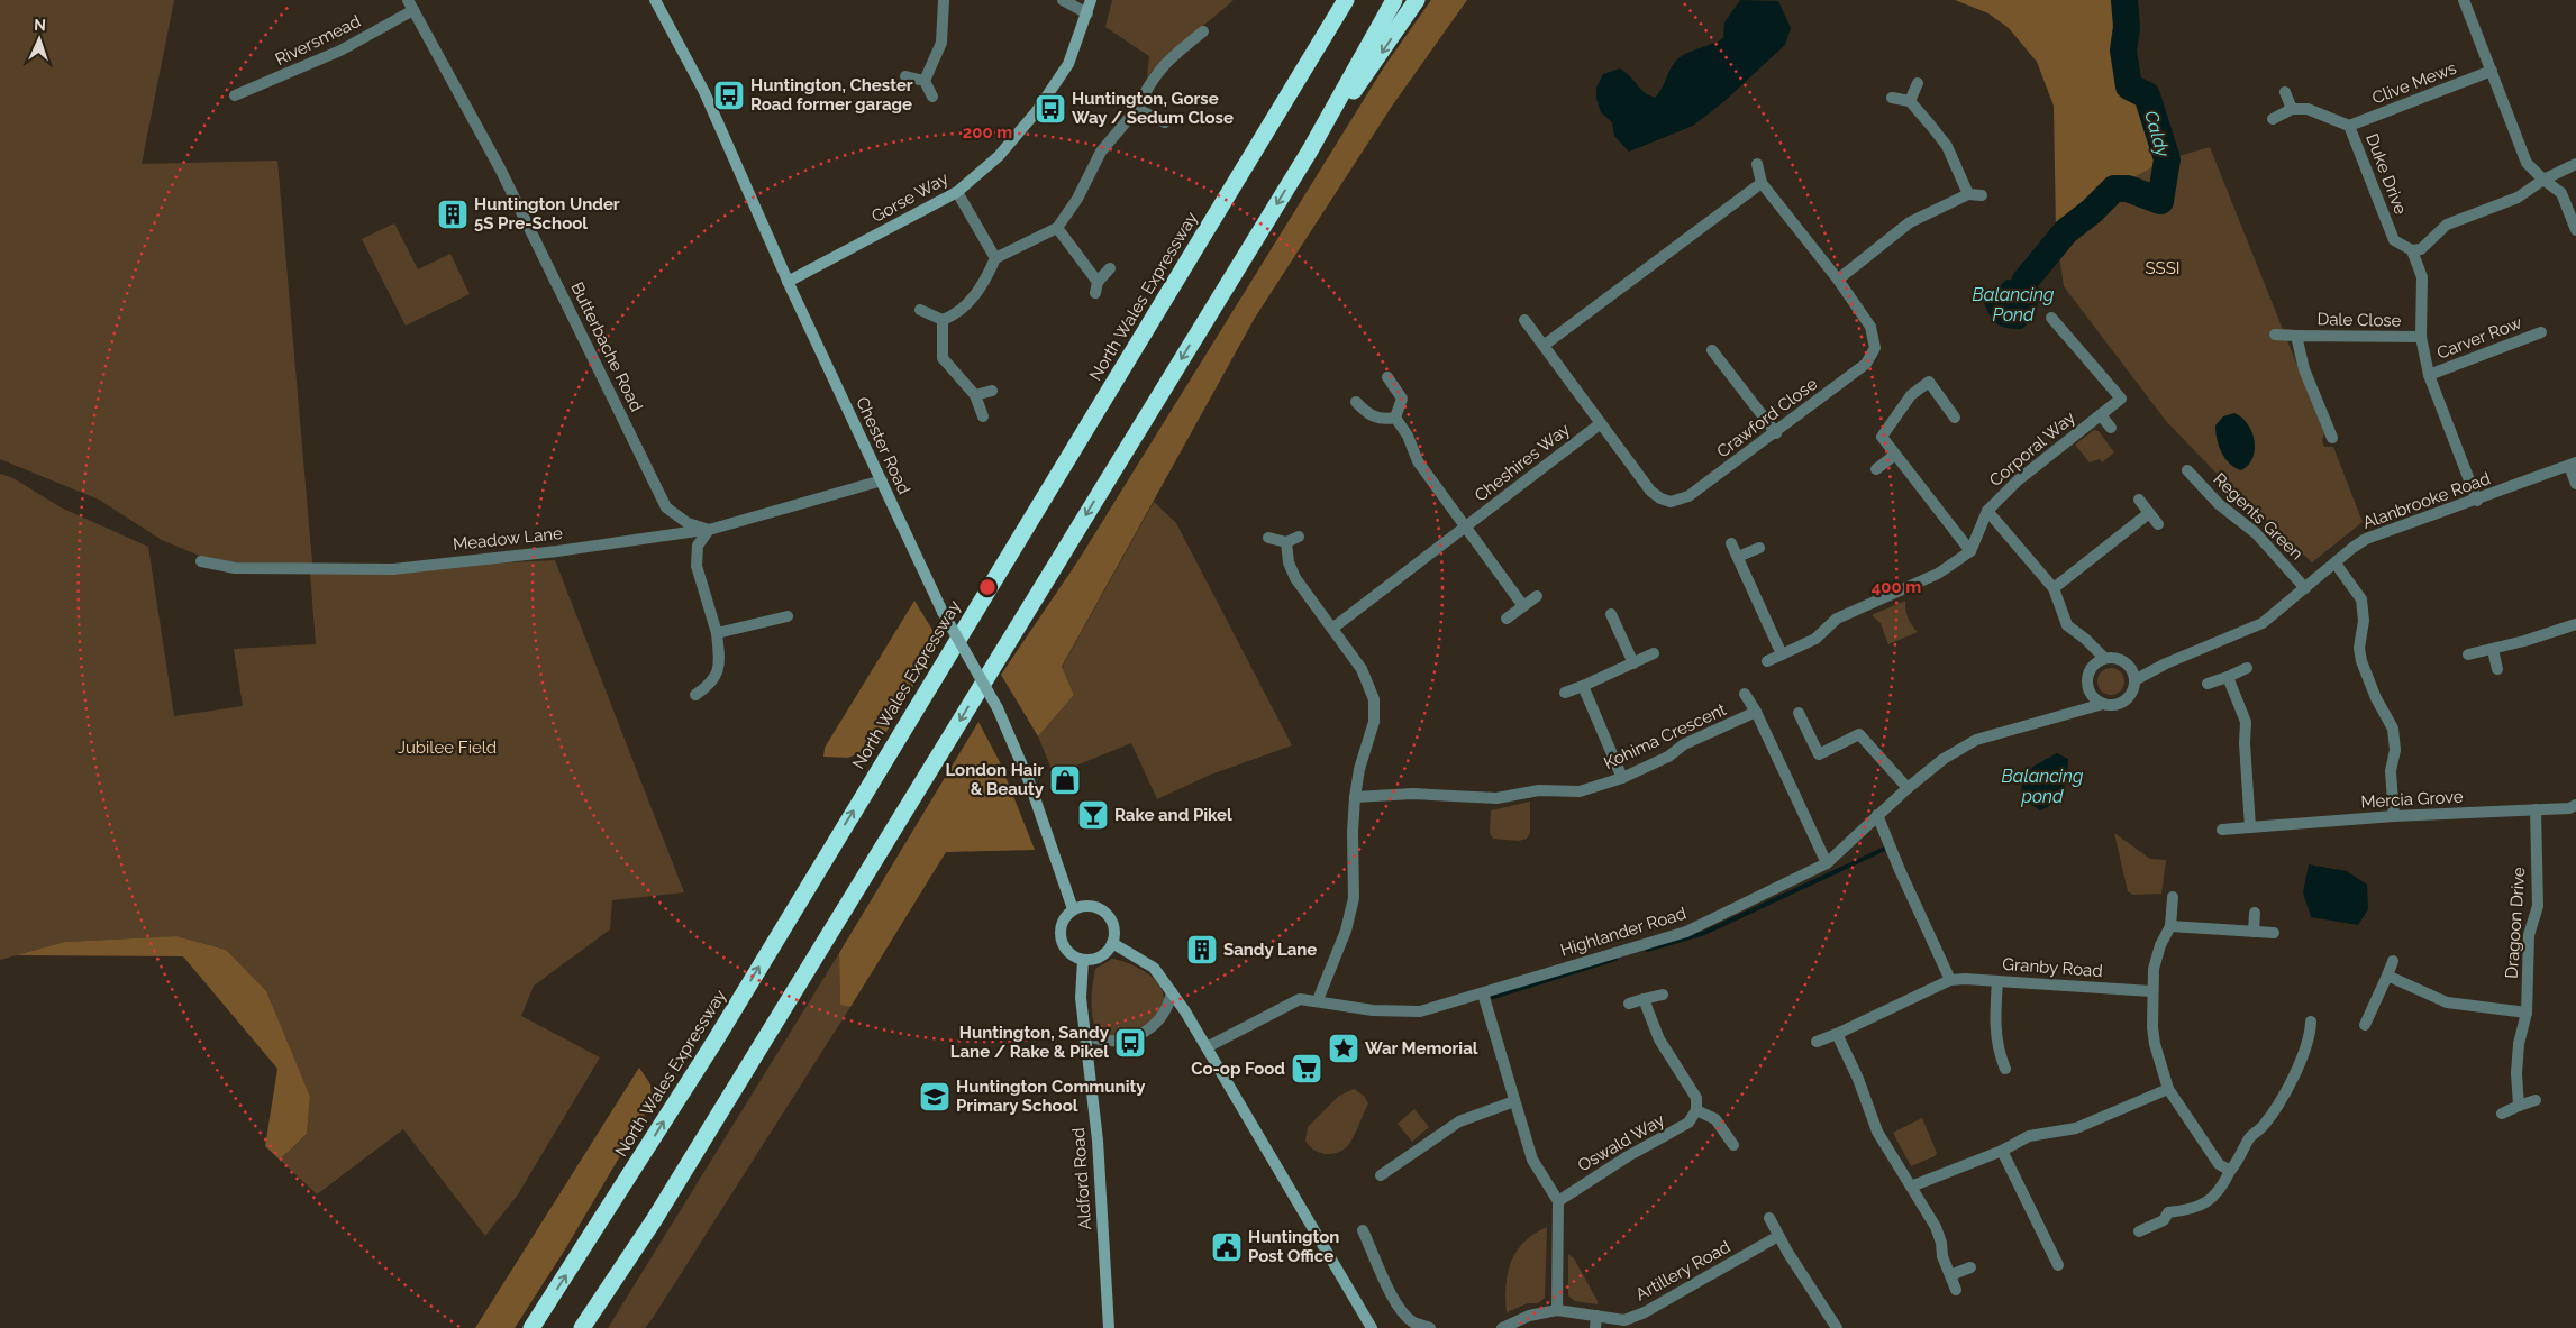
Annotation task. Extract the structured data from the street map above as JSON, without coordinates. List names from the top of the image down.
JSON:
{
  "streets": {
    "highway": ["North Wales Expressway"],
    "main road": ["Gorse Way", "Chester Road", "Aldford Road"],
    "street": [
      "Riversmead",
      "Clive Mews",
      "Duke Drive",
      "Dale Close",
      "Carver Row",
      "Butterbache Road",
      "Crawford Close",
      "Corporal Way",
      "Cheshires Way",
      "Alanbrooke Road",
      "Regents Green",
      "Meadow Lane",
      "Kohima Crescent",
      "Mercia Grove",
      "Dragoon Drive",
      "Highlander Road",
      "Granby Road",
      "Oswald Way",
      "Artillery Road"
    ]
  },
  "crossings": [
    ["Riversmead", "Butterbache Road"],
    ["Clive Mews", "Duke Drive"],
    ["Gorse Way", "Chester Road"],
    ["Butterbache Road", "Meadow Lane"],
    ["Crawford Close", "Cheshires Way"],
    ["Chester Road", "Aldford Road"],
    ["Alanbrooke Road", "Regents Green"],
    ["Alanbrooke Road", "Highlander Road"],
    ["Mercia Grove", "Dragoon Drive"]
  ],
  "water": ["Caldy", "Balancing Pond", "Balancing pond"],
  "parks": ["SSSI", "Jubilee Field"],
  "places": {
    "bus stop": ["Huntington, Chester Road former garage", "Huntington, Gorse Way / Sedum Close", "Huntington, Sandy Lane / Rake & Pikel"],
    "building": ["Huntington Under 5S Pre-School", "Sandy Lane"],
    "shop": ["London Hair & Beauty"],
    "bar": ["Rake and Pikel"],
    "place": ["War Memorial"],
    "supermarket": ["Co-op Food"],
    "school or university": ["Huntington Community Primary School"],
    "public building": ["Huntington Post Office"]
  },
  "north": "top",
  "rings": ["200 m", "400 m"]
}
